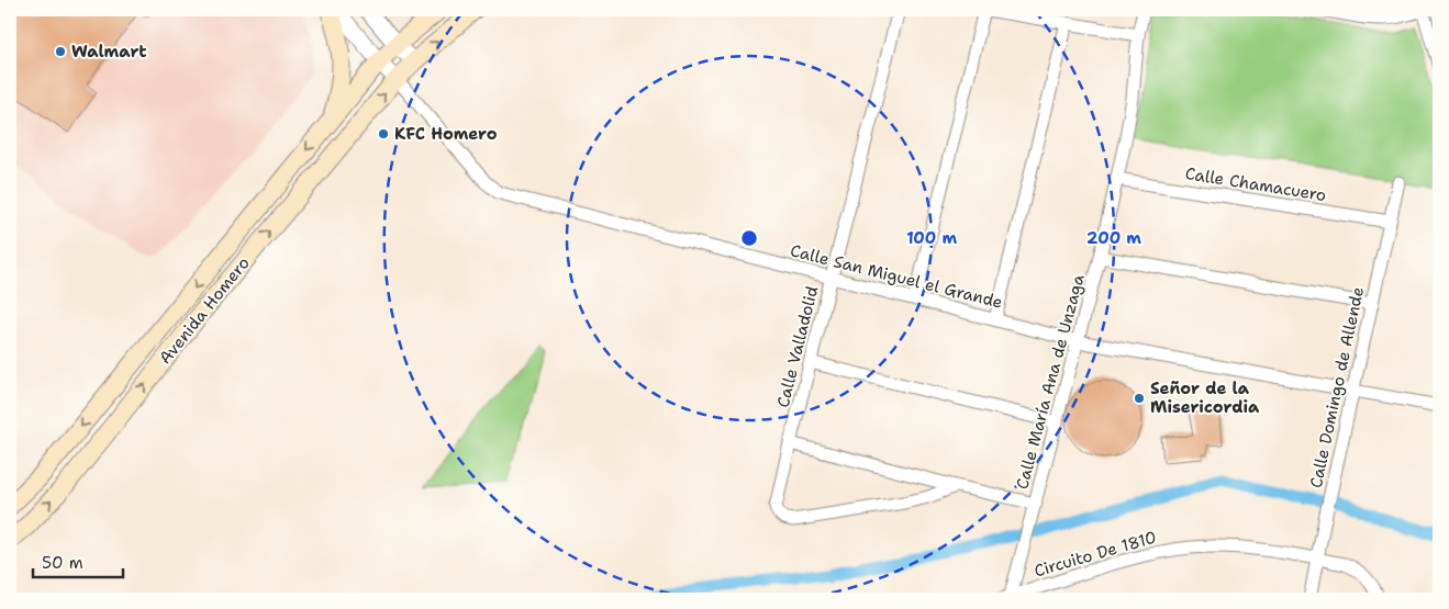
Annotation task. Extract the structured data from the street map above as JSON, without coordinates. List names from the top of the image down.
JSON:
{
  "streets": {
    "main road": ["Avenida Homero"],
    "street": [
      "Calle Chamacuero",
      "Calle San Miguel el Grande",
      "Calle Valladolid",
      "Calle María Ana de Unzaga",
      "Calle Domingo de Allende",
      "Circuito De 1810"
    ]
  },
  "crossings": [
    ["Calle Chamacuero", "Calle María Ana de Unzaga"],
    ["Calle Chamacuero", "Calle Domingo de Allende"],
    ["Calle San Miguel el Grande", "Avenida Homero"],
    ["Calle San Miguel el Grande", "Calle Valladolid"],
    ["Calle San Miguel el Grande", "Calle María Ana de Unzaga"],
    ["Calle San Miguel el Grande", "Calle Domingo de Allende"],
    ["Calle María Ana de Unzaga", "Circuito De 1810"],
    ["Calle Domingo de Allende", "Circuito De 1810"]
  ],
  "places": ["Walmart", "KFC Homero", "Señor de la Misericordia"],
  "scale_bar": "50 m",
  "rings": ["100 m", "200 m"]
}
